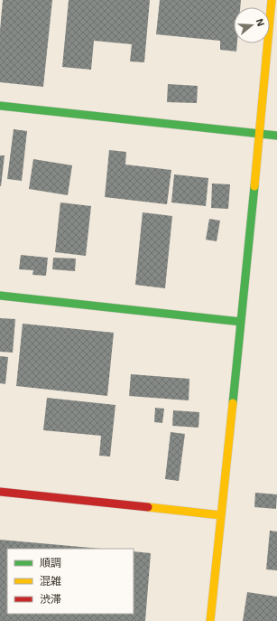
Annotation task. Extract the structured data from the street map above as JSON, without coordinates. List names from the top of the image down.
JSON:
{
  "legend": ["順調", "混雑", "渋滞"],
  "north": "right"
}
